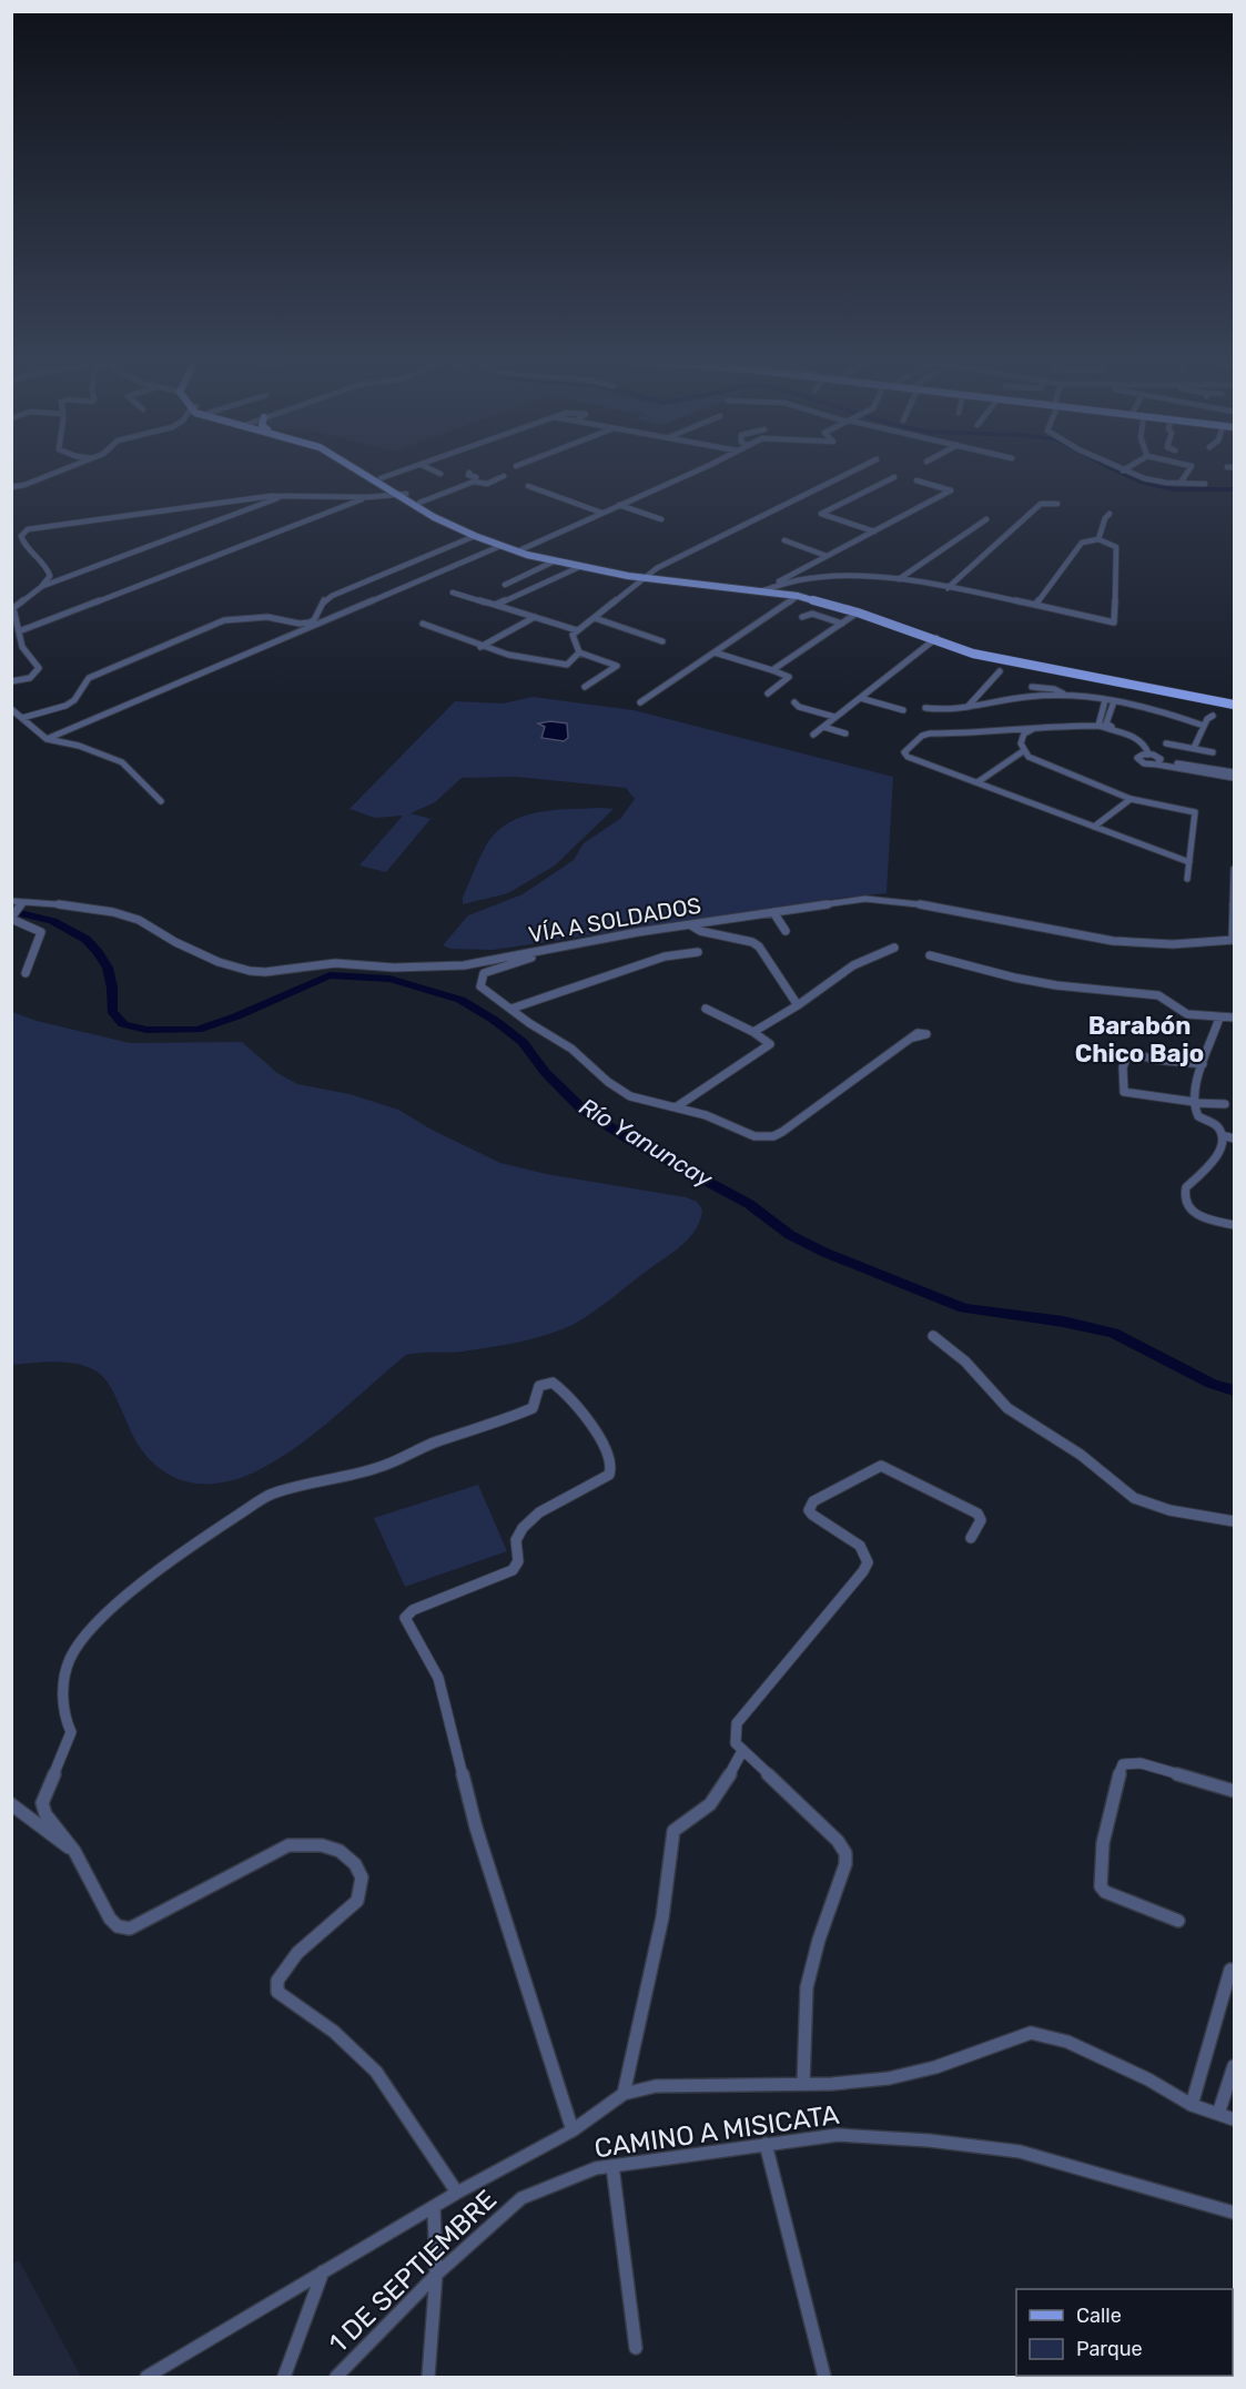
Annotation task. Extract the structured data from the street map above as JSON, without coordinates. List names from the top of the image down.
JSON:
{
  "streets": {
    "street": ["VÍA A SOLDADOS", "CAMINO A MISICATA", "1 DE SEPTIEMBRE"]
  },
  "crossings": [
    ["CAMINO A MISICATA", "1 DE SEPTIEMBRE"]
  ],
  "districts": ["Barabón Chico Bajo"],
  "water": ["Río Yanuncay"],
  "legend": ["Calle", "Parque"]
}
